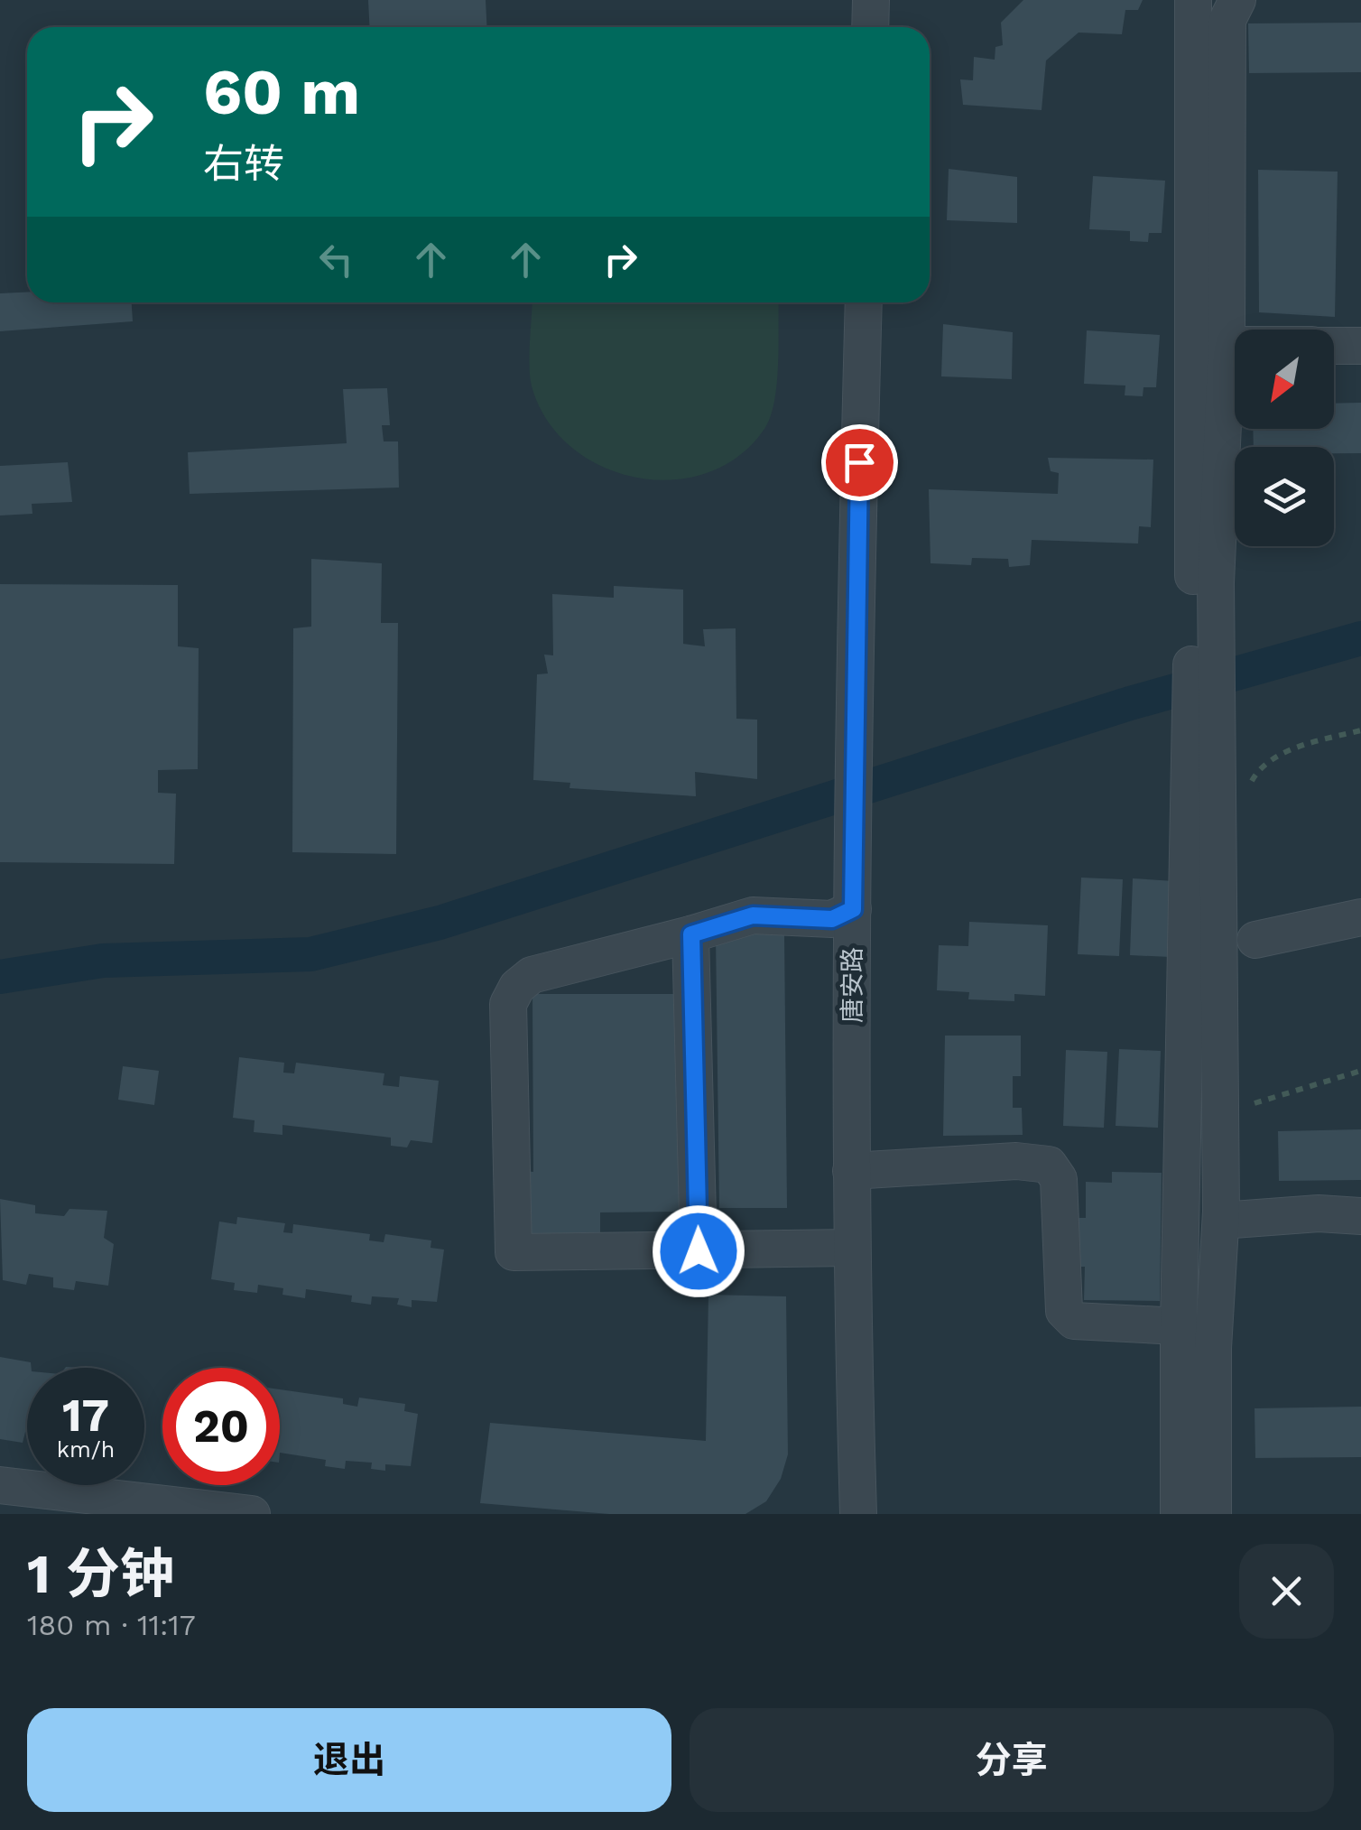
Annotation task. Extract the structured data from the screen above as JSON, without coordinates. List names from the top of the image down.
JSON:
{
  "streets": {
    "street": ["唐安路"]
  },
  "north": "bottom left",
  "page": {
    "turn": ["60 m", "右转"],
    "speed": "17 km/h",
    "limit": "20",
    "heading": ["1 分钟", "180 m · 11:17"],
    "buttons": ["退出", "分享"]
  }
}
